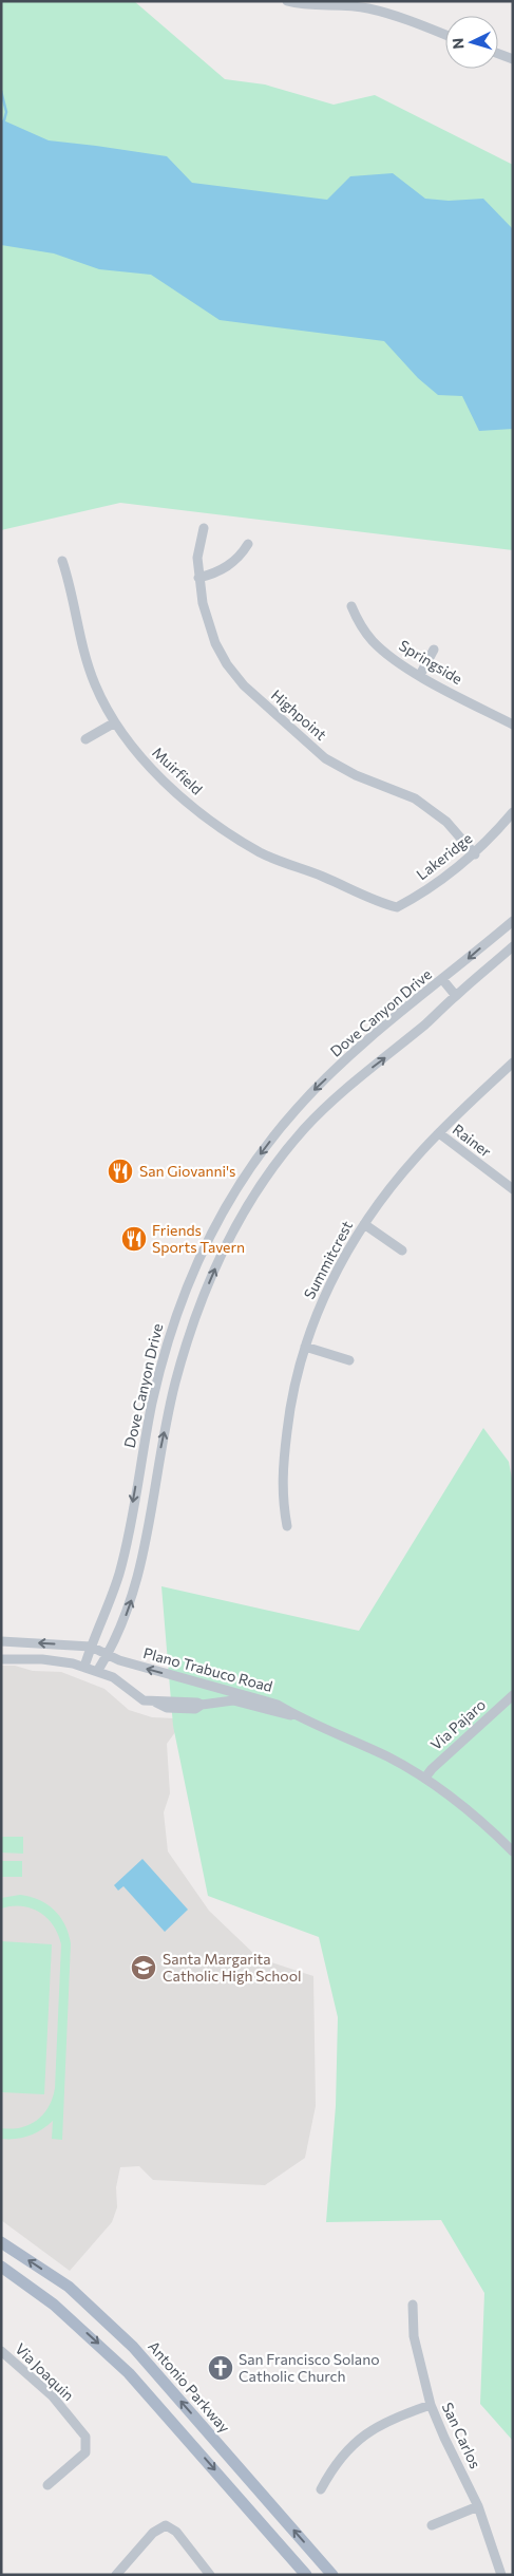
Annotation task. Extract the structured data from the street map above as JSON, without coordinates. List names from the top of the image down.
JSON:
{
  "streets": {
    "main road": ["Antonio Parkway"],
    "street": [
      "Springside",
      "Highpoint",
      "Muirfield",
      "Lakeridge",
      "Dove Canyon Drive",
      "Rainer",
      "Summitcrest",
      "Plano Trabuco Road",
      "Via Pajaro",
      "Via Joaquin",
      "San Carlos"
    ]
  },
  "crossings": [
    ["Highpoint", "Lakeridge"],
    ["Muirfield", "Lakeridge"],
    ["Dove Canyon Drive", "Plano Trabuco Road"],
    ["Rainer", "Summitcrest"],
    ["Plano Trabuco Road", "Via Pajaro"]
  ],
  "places": {
    "restaurant": ["San Giovanni's", "Friends Sports Tavern"],
    "school or university": ["Santa Margarita Catholic High School"],
    "church": ["San Francisco Solano Catholic Church"]
  },
  "north": "left"
}
